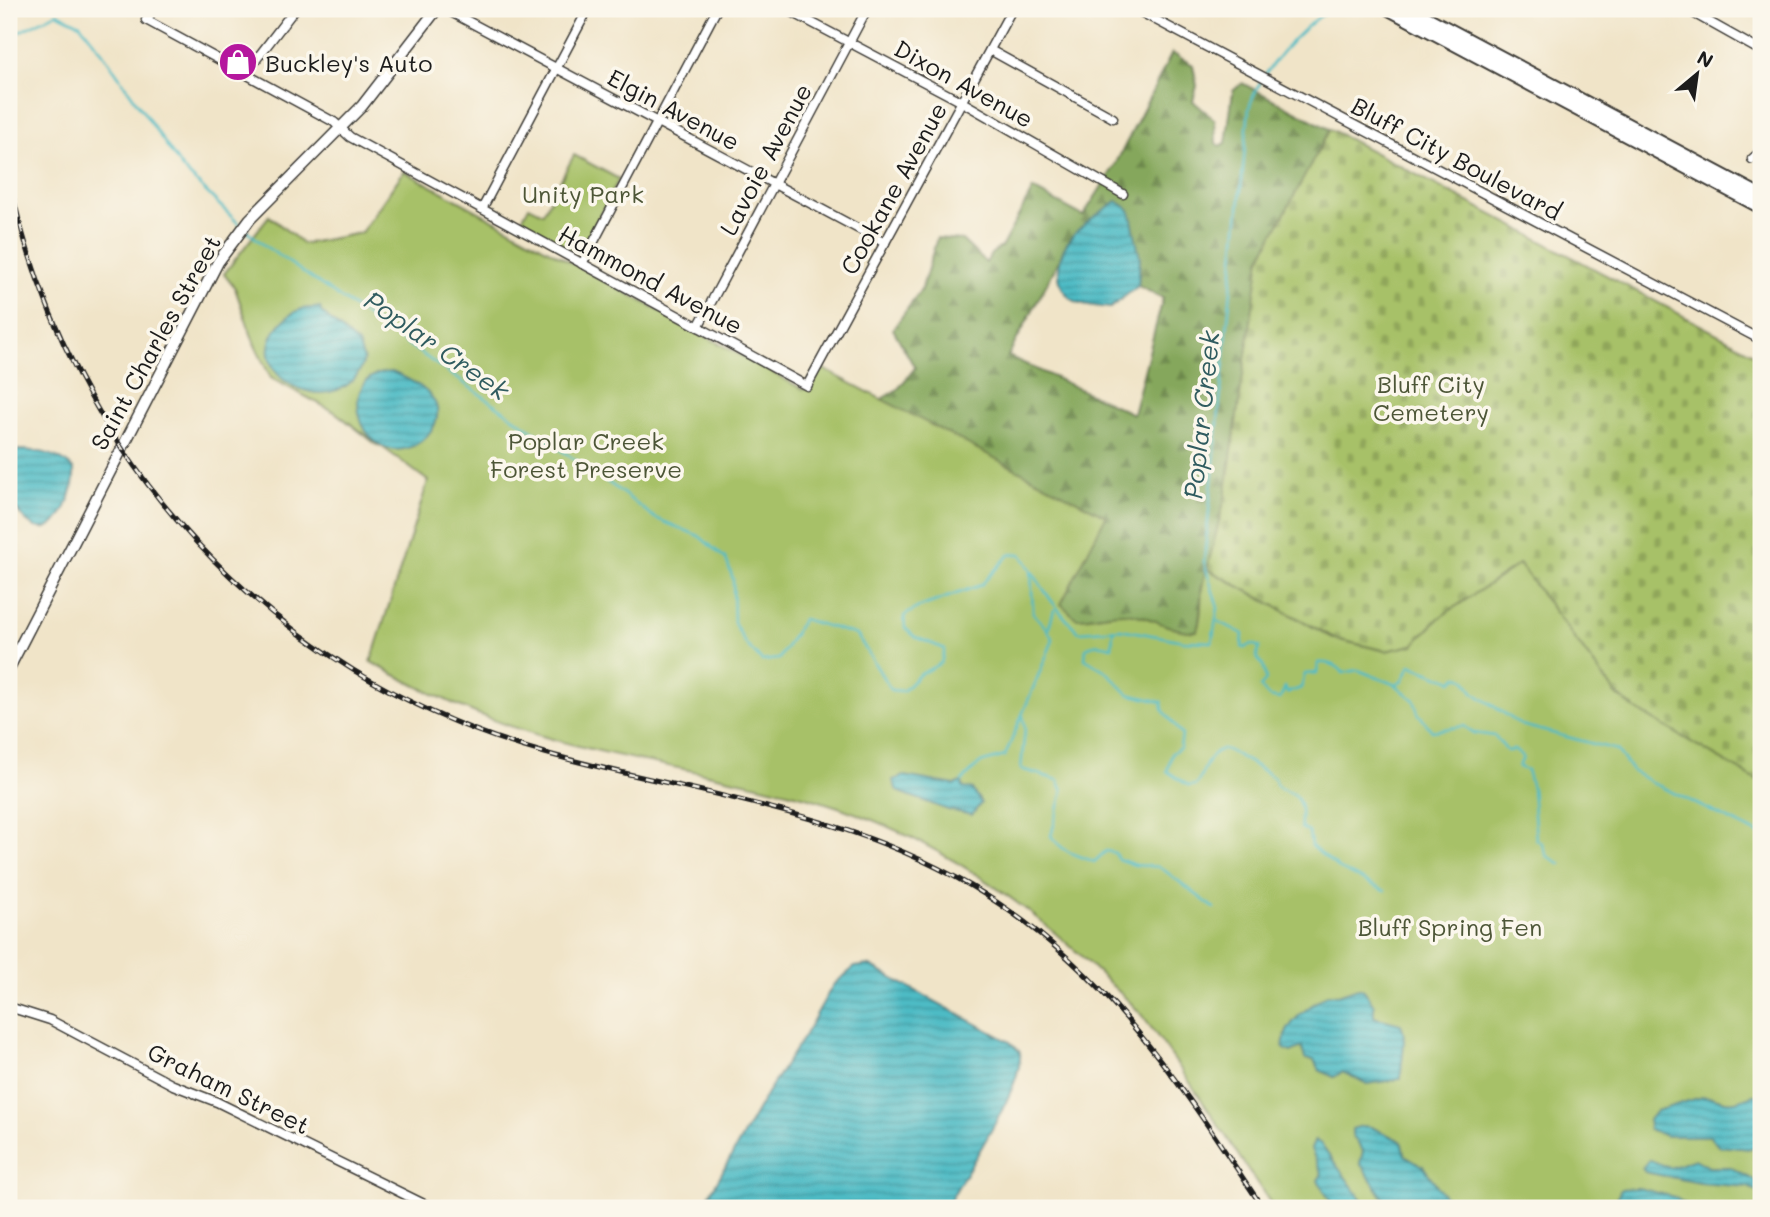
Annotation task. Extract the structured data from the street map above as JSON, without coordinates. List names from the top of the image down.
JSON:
{
  "streets": {
    "main road": ["Saint Charles Street"],
    "street": [
      "Dixon Avenue",
      "Elgin Avenue",
      "Bluff City Boulevard",
      "Lavoie Avenue",
      "Cookane Avenue",
      "Hammond Avenue",
      "Graham Street"
    ]
  },
  "crossings": [
    ["Dixon Avenue", "Lavoie Avenue"],
    ["Dixon Avenue", "Cookane Avenue"],
    ["Elgin Avenue", "Lavoie Avenue"],
    ["Elgin Avenue", "Cookane Avenue"],
    ["Lavoie Avenue", "Hammond Avenue"],
    ["Cookane Avenue", "Hammond Avenue"],
    ["Hammond Avenue", "Saint Charles Street"]
  ],
  "water": ["Poplar Creek"],
  "parks": [
    "Unity Park",
    "Bluff City Cemetery",
    "Poplar Creek Forest Preserve",
    "Bluff Spring Fen"
  ],
  "places": {
    "shop": ["Buckley's Auto"]
  },
  "north": "top right"
}
